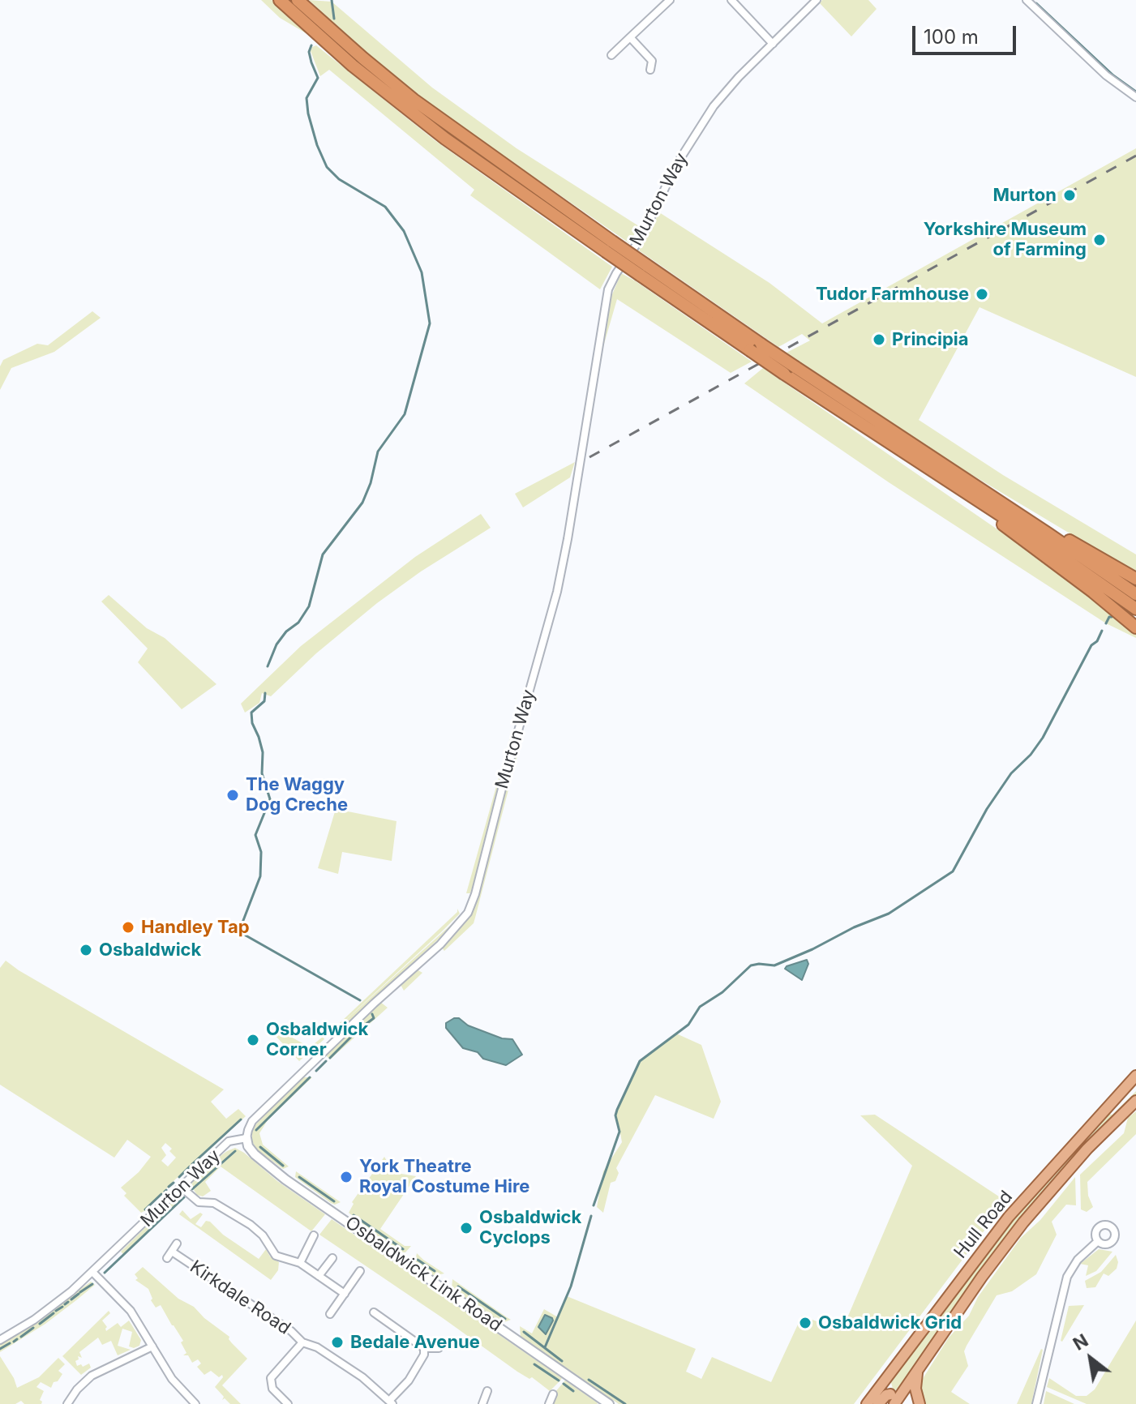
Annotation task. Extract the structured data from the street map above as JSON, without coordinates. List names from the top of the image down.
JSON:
{
  "streets": {
    "main road": ["Hull Road"],
    "street": ["Murton Way", "Osbaldwick Link Road", "Kirkdale Road"]
  },
  "crossings": [
    ["Murton Way", "Osbaldwick Link Road"]
  ],
  "places": [
    "Murton",
    "Yorkshire Museum of Farming",
    "Tudor Farmhouse",
    "Principia",
    "The Waggy Dog Creche",
    "Handley Tap",
    "Osbaldwick",
    "Osbaldwick Corner",
    "York Theatre Royal Costume Hire",
    "Osbaldwick Cyclops",
    "Osbaldwick Grid",
    "Bedale Avenue"
  ],
  "scale_bar": "100 m",
  "north": "top left"
}
